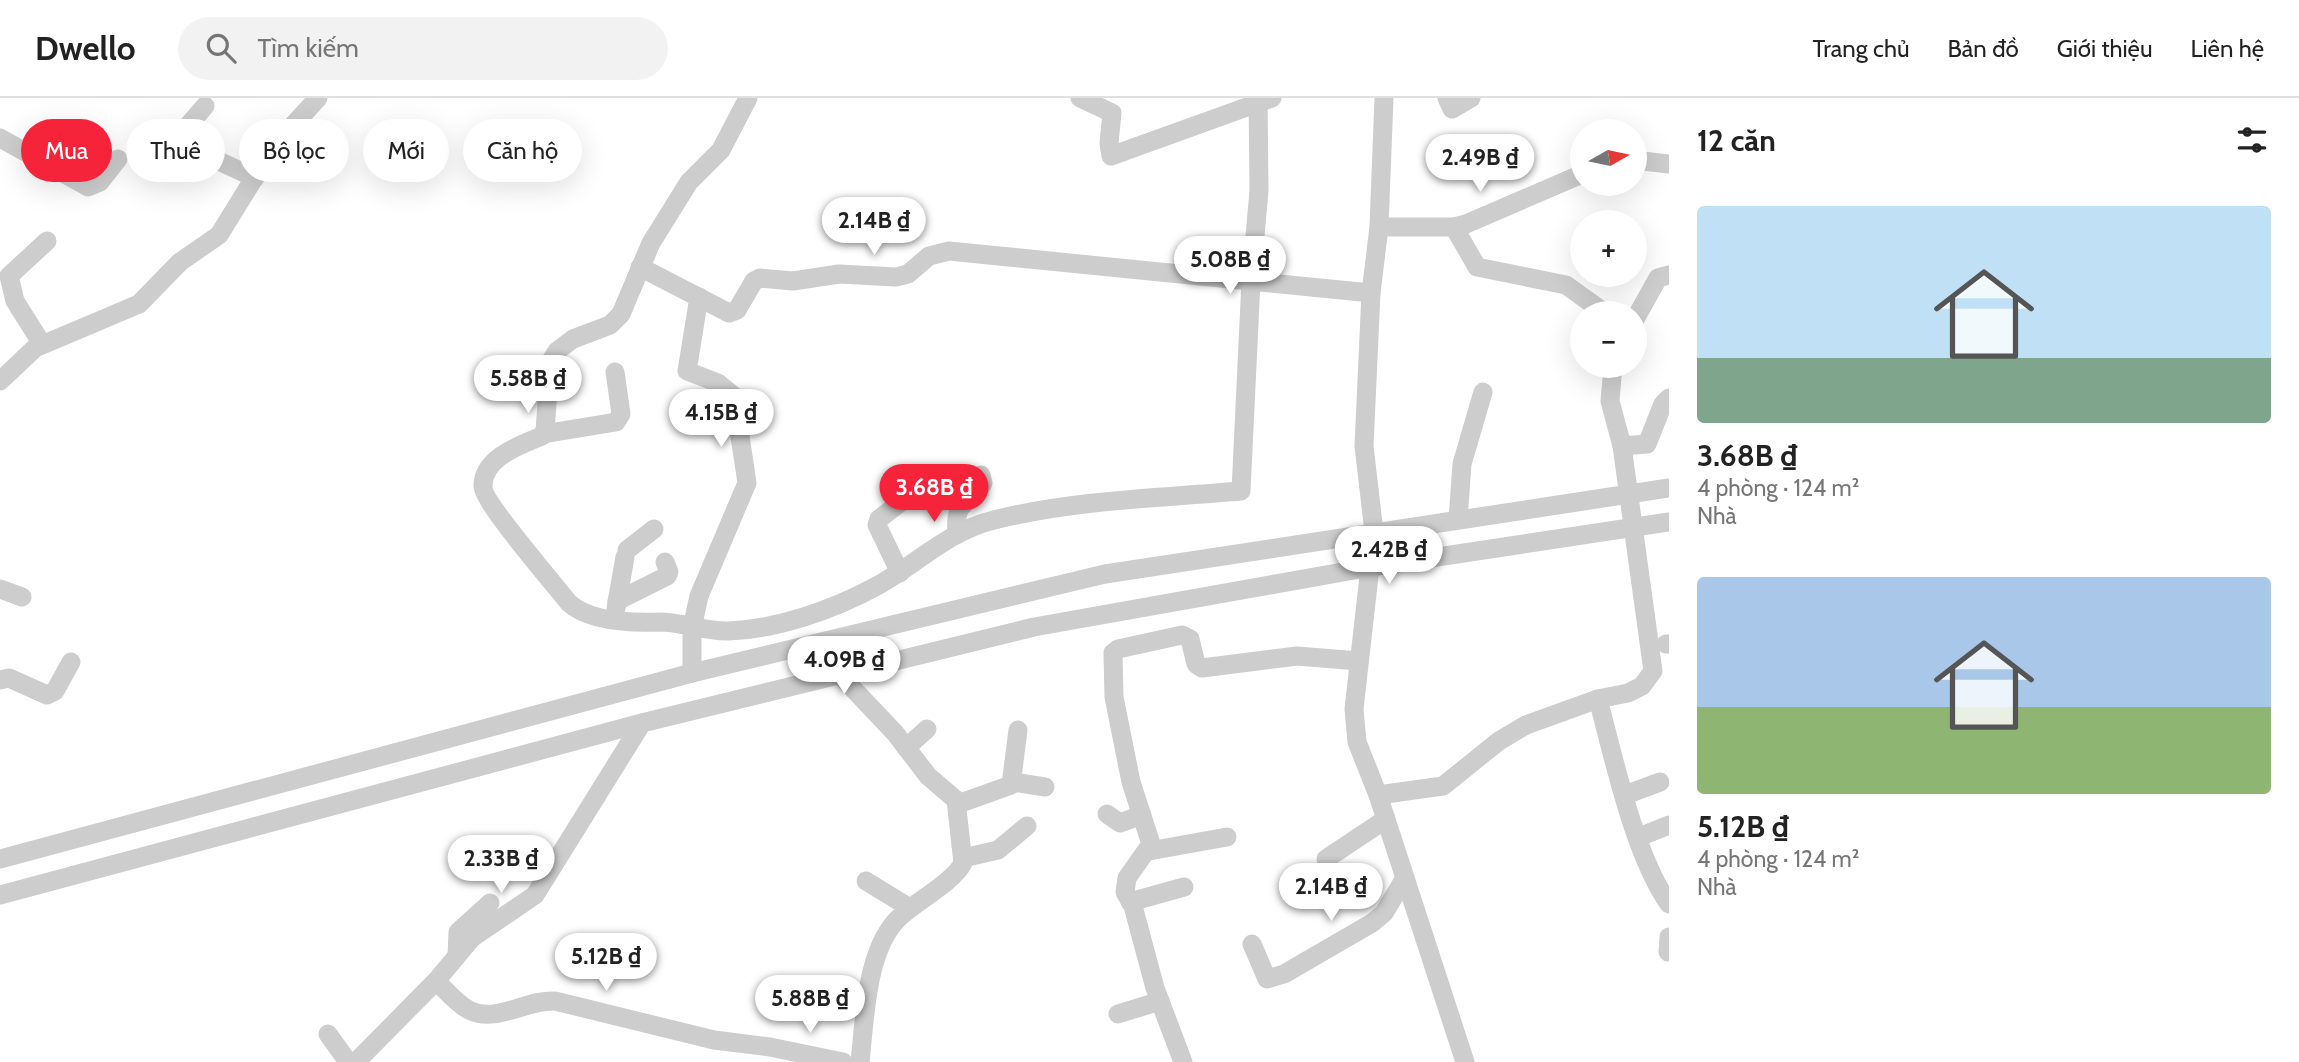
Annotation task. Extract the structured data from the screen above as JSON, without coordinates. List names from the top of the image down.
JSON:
{
  "north": "right",
  "page": {
    "header": "Dwello",
    "search": "Tìm kiếm",
    "nav": [
      "Trang chủ",
      "Bản đồ",
      "Giới thiệu",
      "Liên hệ"
    ],
    "heading": "12 căn",
    "map_buttons": ["+", "−"],
    "chip": [
      "Mua",
      "Thuê",
      "Bộ lọc",
      "Mới",
      "Căn hộ"
    ],
    "price": [
      "2.49B ₫",
      "2.14B ₫",
      "5.08B ₫",
      "5.58B ₫",
      "4.15B ₫",
      "3.68B ₫",
      "2.42B ₫",
      "4.09B ₫",
      "2.33B ₫",
      "2.14B ₫",
      "5.12B ₫",
      "5.88B ₫"
    ],
    "list": [
      {
        "name": "3.68B ₫",
        "note": "4 phòng · 124 m² · Nhà"
      },
      {
        "name": "5.12B ₫",
        "note": "4 phòng · 124 m² · Nhà"
      }
    ]
  }
}
